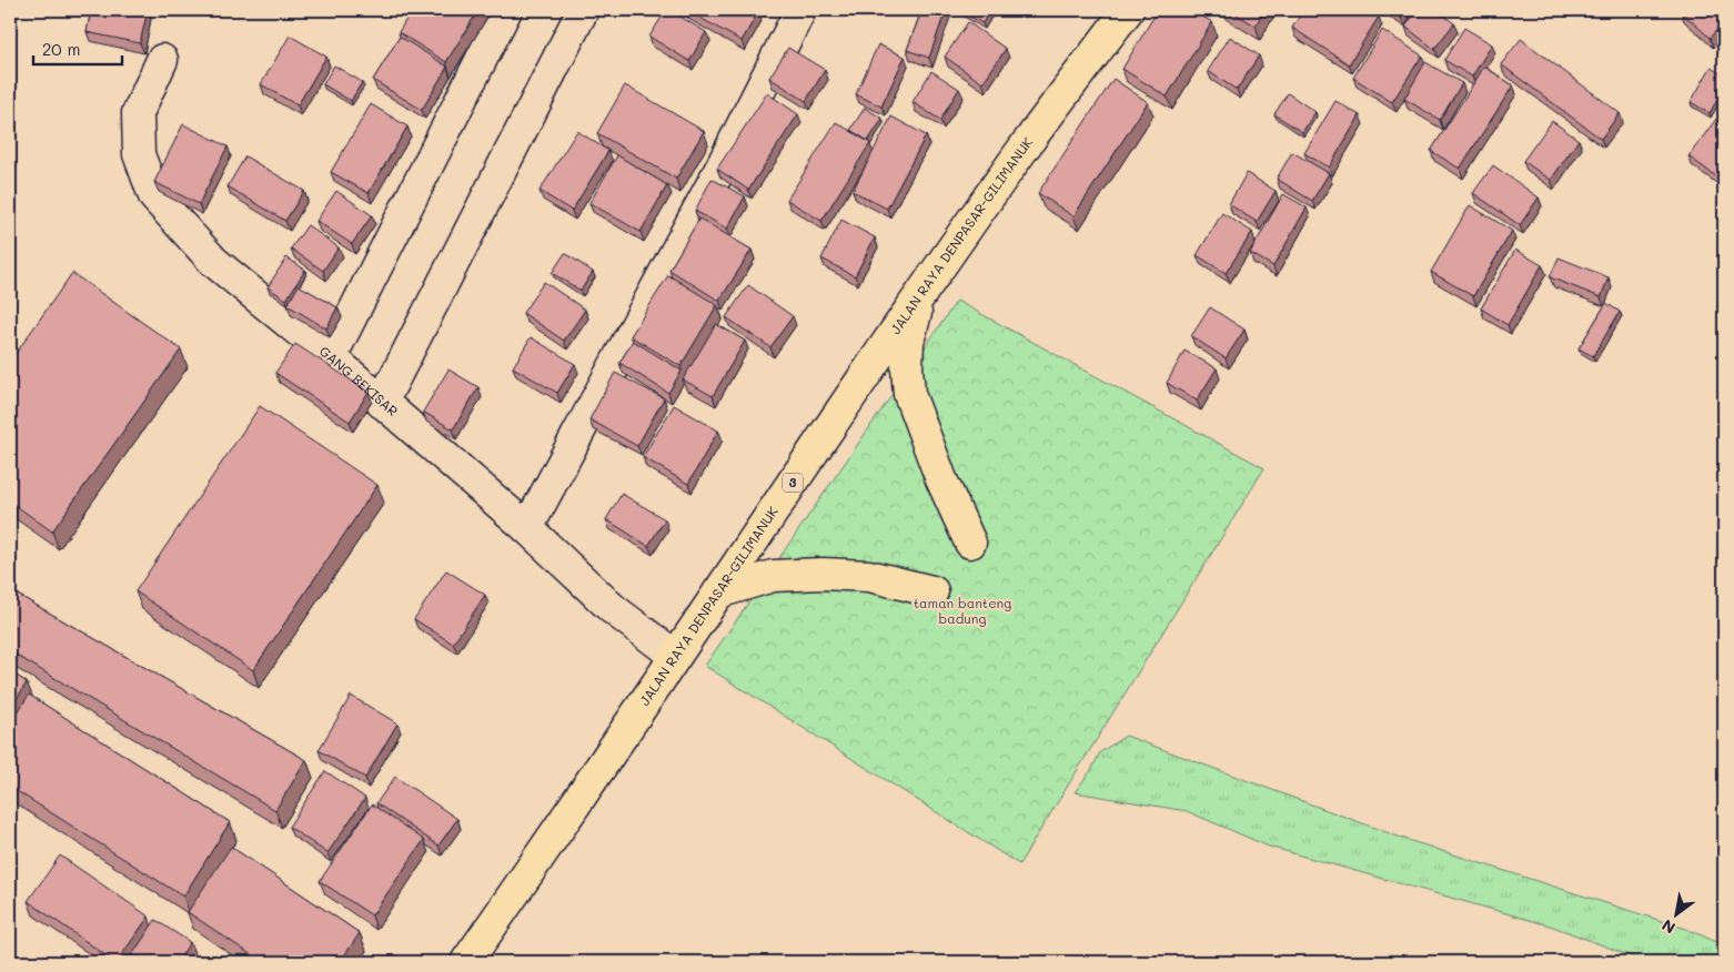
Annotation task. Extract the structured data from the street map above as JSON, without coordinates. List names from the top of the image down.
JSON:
{
  "streets": {
    "highway": ["JALAN RAYA DENPASAR-GILIMANUK", "3"],
    "street": ["GANG BEKISAR"]
  },
  "crossings": [
    ["JALAN RAYA DENPASAR-GILIMANUK", "GANG BEKISAR"]
  ],
  "parks": ["taman banteng badung"],
  "scale_bar": "20 m",
  "north": "bottom left"
}
